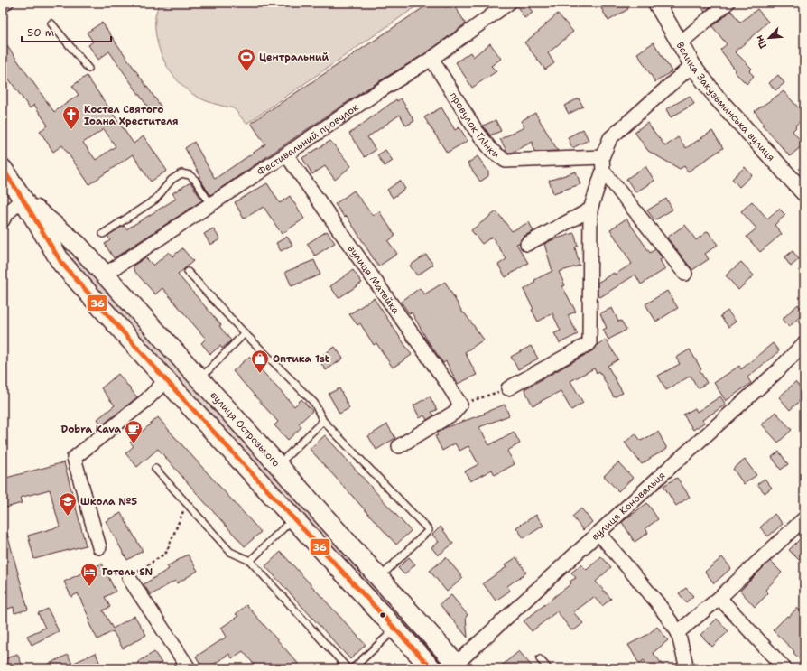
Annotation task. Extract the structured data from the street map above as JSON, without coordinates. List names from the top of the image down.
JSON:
{
  "streets": {
    "main road": ["вулиця Острозького"],
    "street": [
      "Велика Закузьминська вулиця",
      "провулок Глінки",
      "Фестивальний провулок",
      "вулиця Матейка",
      "вулиця Коновальця"
    ]
  },
  "crossings": [
    ["провулок Глінки", "Фестивальний провулок"],
    ["Фестивальний провулок", "вулиця Матейка"],
    ["Фестивальний провулок", "вулиця Острозького"],
    ["вулиця Острозького", "вулиця Коновальця"]
  ],
  "places": {
    "sports": ["Центральний"],
    "church": ["Костел Святого Іоана Хрестителя"],
    "shop": ["Оптика 1st"],
    "cafe": ["Dobra Kava"],
    "school or university": ["Школа №5"],
    "hotel": ["Готель SN"]
  },
  "lines": ["transit line 36"],
  "scale_bar": "50 m",
  "north": "bottom left"
}
